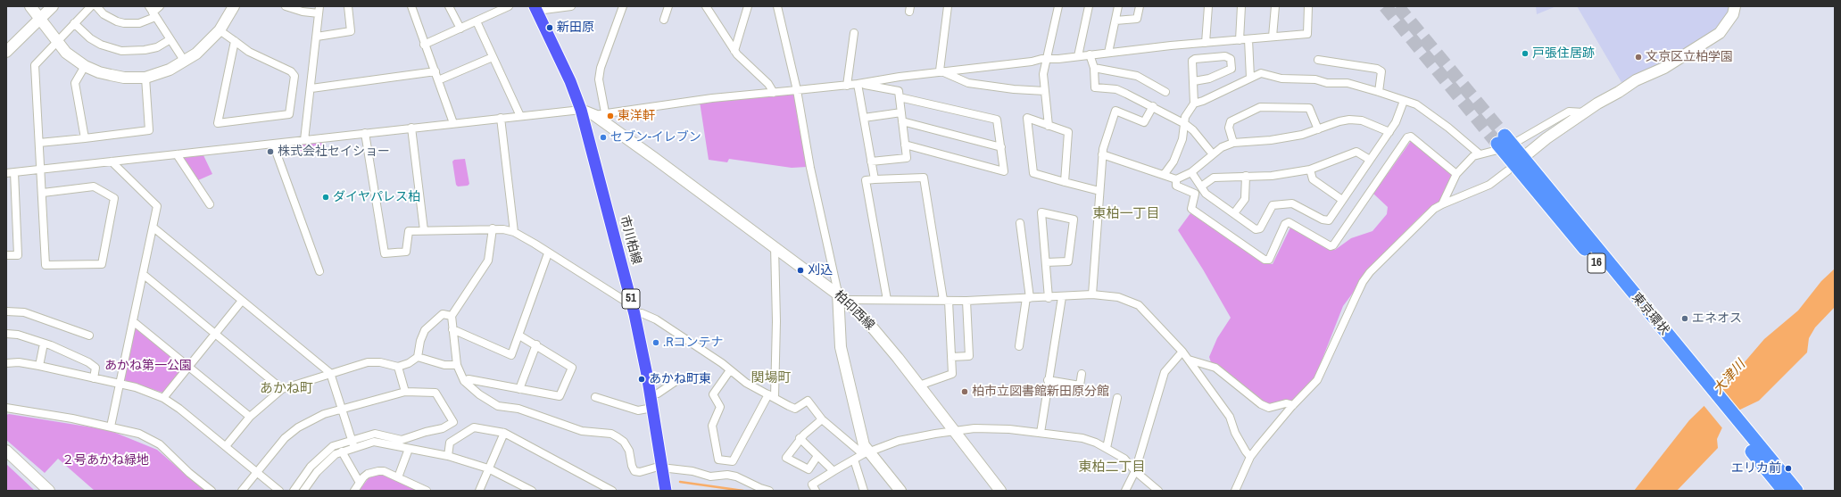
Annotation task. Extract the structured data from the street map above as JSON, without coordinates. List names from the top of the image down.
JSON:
{
  "streets": {
    "highway": ["16", "東京環状"],
    "main road": ["市川柏線", "51"],
    "street": ["柏印西線"]
  },
  "crossings": [
    ["市川柏線", "柏印西線"]
  ],
  "districts": [
    "東柏一丁目",
    "関場町",
    "あかね町",
    "東柏二丁目"
  ],
  "water": ["大津川"],
  "parks": ["あかね第一公園", "２号あかね緑地"],
  "places": [
    "新田原",
    "戸張住居跡",
    "文京区立柏学園",
    "東洋軒",
    "セブン-イレブン",
    "株式会社セイショー",
    "ダイヤパレス柏",
    "刈込",
    "エネオス",
    ".Rコンテナ",
    "あかね町東",
    "柏市立図書館新田原分館",
    "エリカ前"
  ]
}
